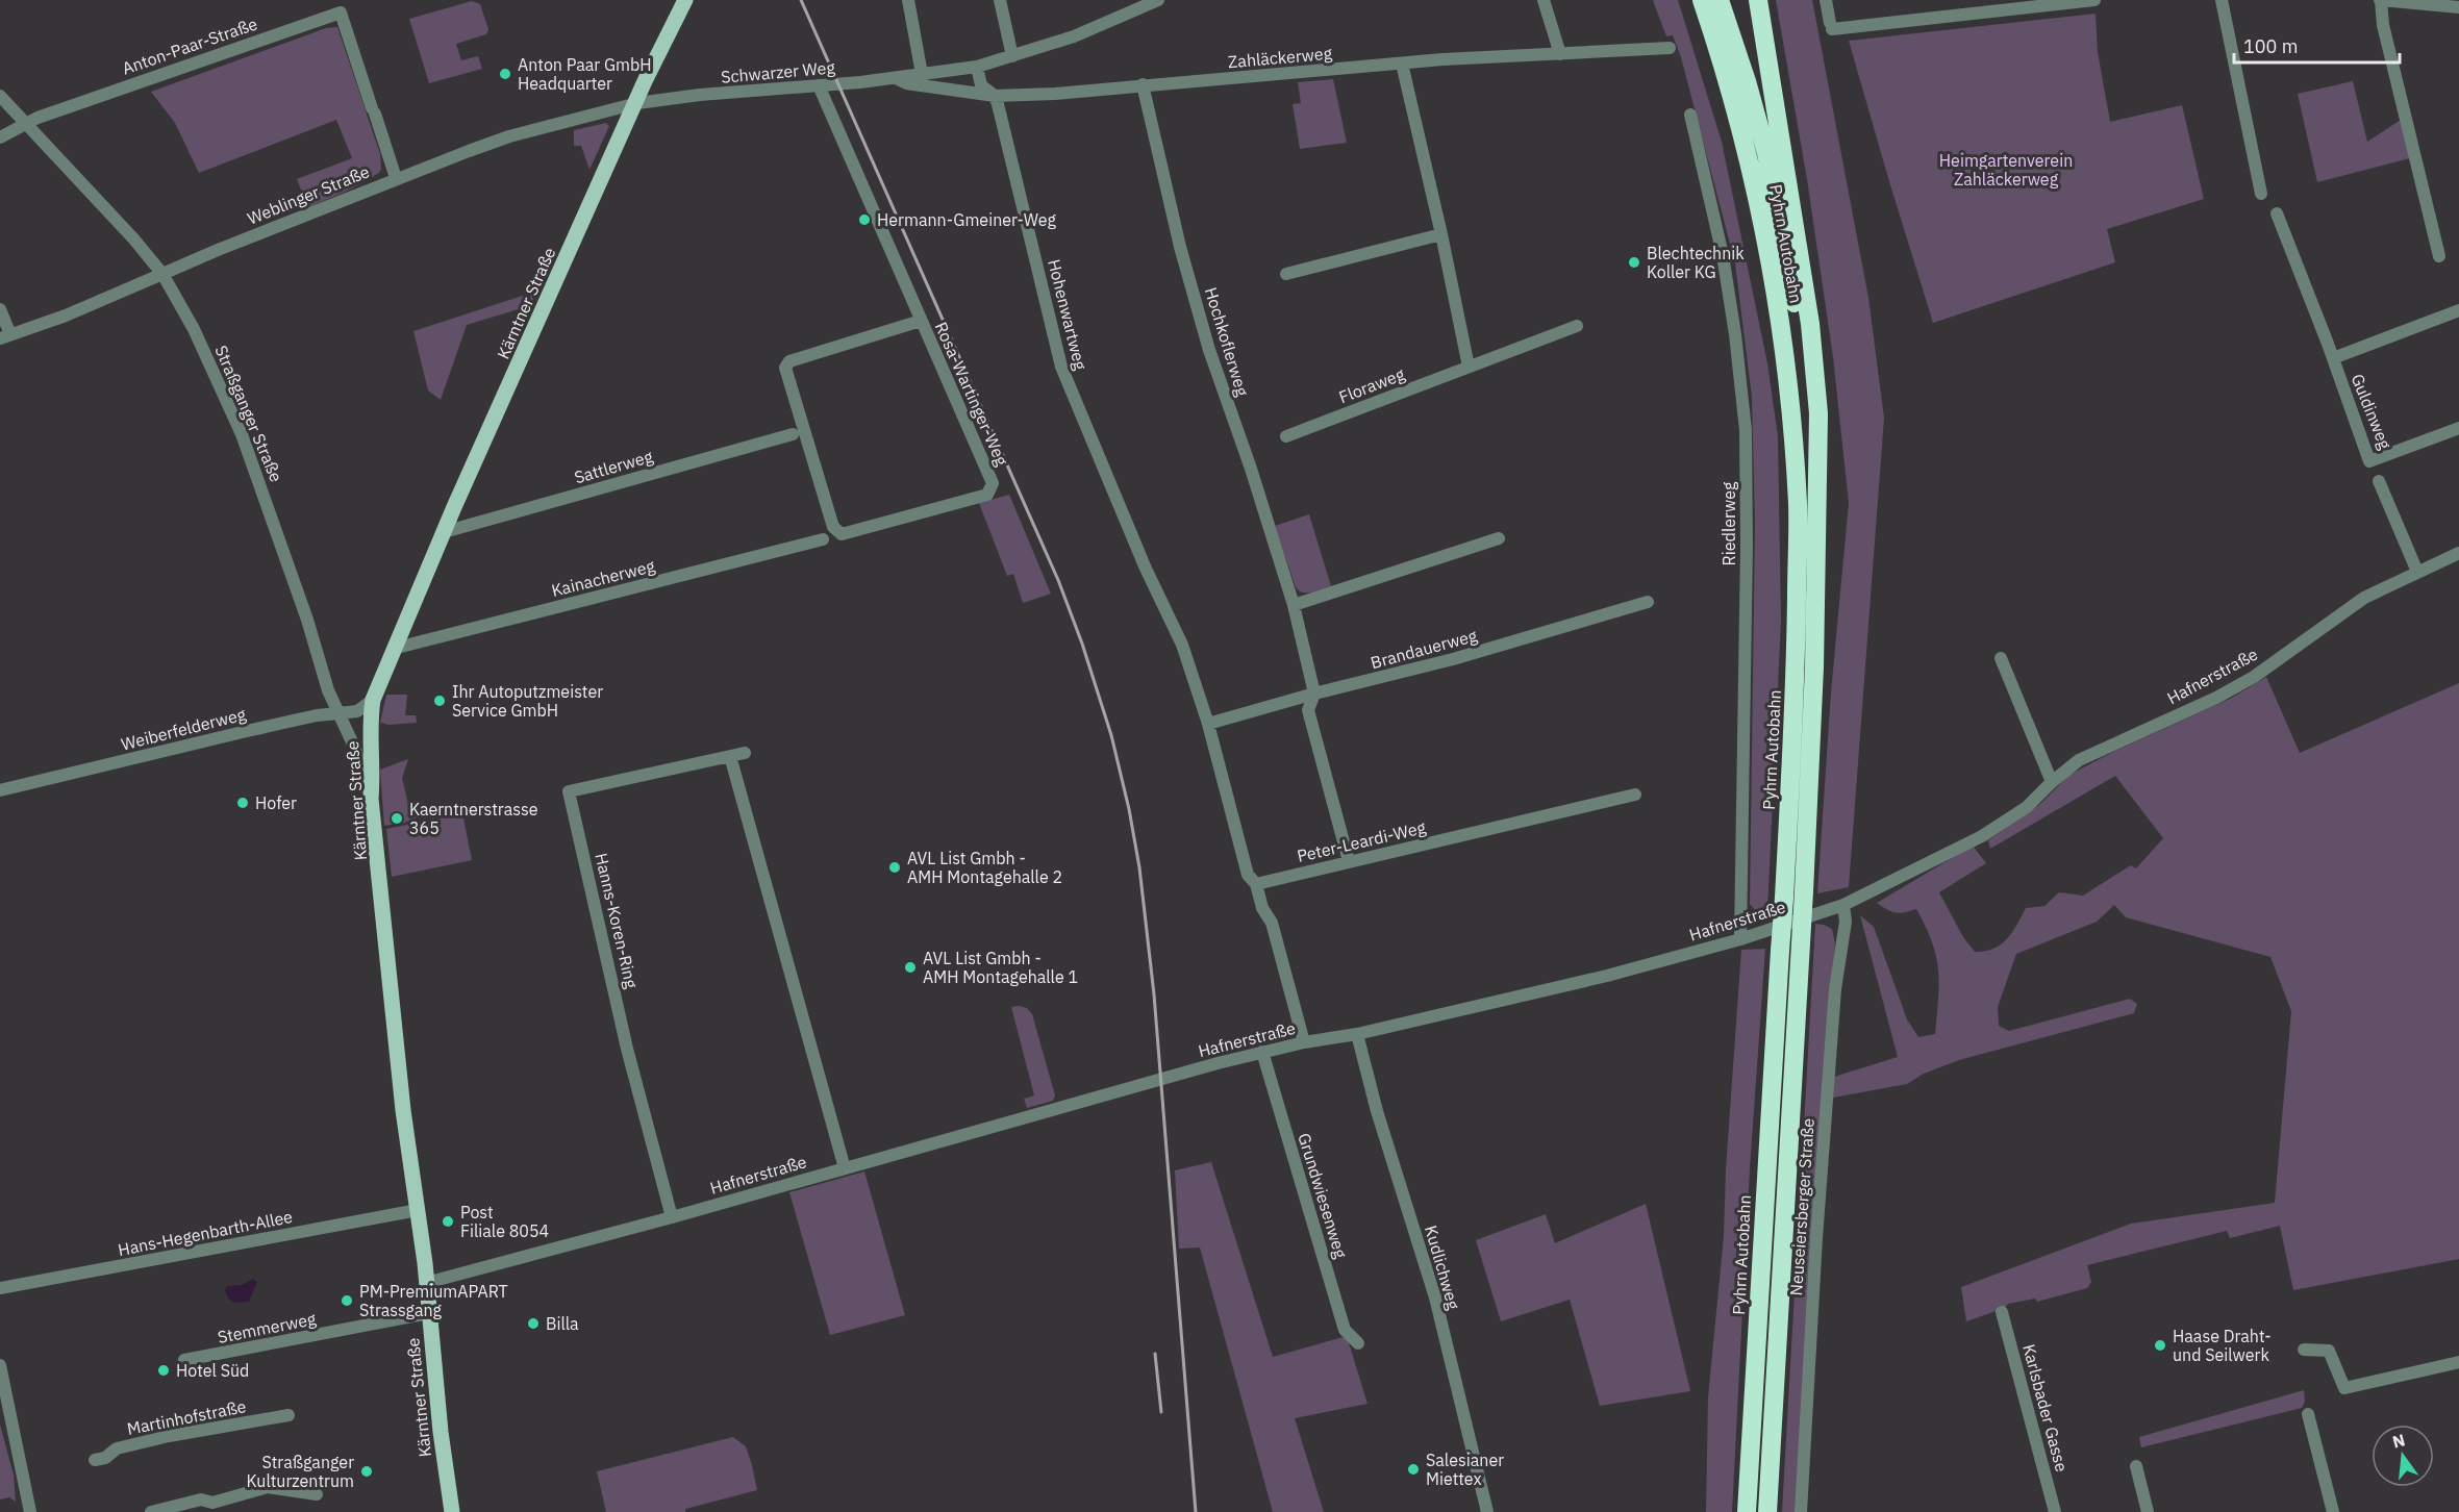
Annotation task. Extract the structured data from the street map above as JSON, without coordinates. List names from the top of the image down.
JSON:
{
  "streets": {
    "highway": ["Pyhrn Autobahn"],
    "main road": ["Kärntner Straße"],
    "street": [
      "Anton-Paar-Straße",
      "Zahläckerweg",
      "Schwarzer Weg",
      "Weblinger Straße",
      "Hohenwartweg",
      "Hochkoflerweg",
      "Floraweg",
      "Rosa-Wartinger-Weg",
      "Guldinweg",
      "Straßganger Straße",
      "Sattlerweg",
      "Riedlerweg",
      "Kainacherweg",
      "Brandauerweg",
      "Hafnerstraße",
      "Weiberfelderweg",
      "Peter-Leardi-Weg",
      "Hanns-Koren-Ring",
      "Grundwiesenweg",
      "Neuseiersberger Straße",
      "Hans-Hegenbarth-Allee",
      "Kudlichweg",
      "Stemmerweg",
      "Karlsbader Gasse",
      "Martinhofstraße"
    ]
  },
  "crossings": [
    ["Anton-Paar-Straße", "Weblinger Straße"],
    ["Anton-Paar-Straße", "Straßganger Straße"],
    ["Zahläckerweg", "Schwarzer Weg"],
    ["Zahläckerweg", "Hohenwartweg"],
    ["Zahläckerweg", "Hochkoflerweg"],
    ["Schwarzer Weg", "Weblinger Straße"],
    ["Schwarzer Weg", "Kärntner Straße"],
    ["Schwarzer Weg", "Hohenwartweg"],
    ["Schwarzer Weg", "Rosa-Wartinger-Weg"],
    ["Weblinger Straße", "Kärntner Straße"],
    ["Weblinger Straße", "Straßganger Straße"],
    ["Kärntner Straße", "Straßganger Straße"],
    ["Kärntner Straße", "Sattlerweg"],
    ["Kärntner Straße", "Kainacherweg"],
    ["Kärntner Straße", "Hafnerstraße"],
    ["Kärntner Straße", "Weiberfelderweg"],
    ["Kärntner Straße", "Hans-Hegenbarth-Allee"],
    ["Kärntner Straße", "Stemmerweg"],
    ["Hohenwartweg", "Brandauerweg"],
    ["Hochkoflerweg", "Brandauerweg"],
    ["Hochkoflerweg", "Peter-Leardi-Weg"],
    ["Straßganger Straße", "Weiberfelderweg"],
    ["Riedlerweg", "Hafnerstraße"],
    ["Hafnerstraße", "Hanns-Koren-Ring"],
    ["Hafnerstraße", "Grundwiesenweg"],
    ["Hafnerstraße", "Neuseiersberger Straße"],
    ["Hafnerstraße", "Kudlichweg"]
  ],
  "parks": ["Heimgartenverein Zahläckerweg"],
  "places": [
    "Anton Paar GmbH Headquarter",
    "Hermann-Gmeiner-Weg",
    "Blechtechnik Koller KG",
    "Ihr Autoputzmeister Service GmbH",
    "Hofer",
    "Kaerntnerstrasse 365",
    "AVL List Gmbh - AMH Montagehalle 2",
    "AVL List Gmbh - AMH Montagehalle 1",
    "Post Filiale 8054",
    "PM-PremiumAPART Strassgang",
    "Billa",
    "Haase Draht- und Seilwerk",
    "Hotel Süd",
    "Salesianer Miettex",
    "Straßganger Kulturzentrum"
  ],
  "scale_bar": "100 m",
  "north": "top"
}
